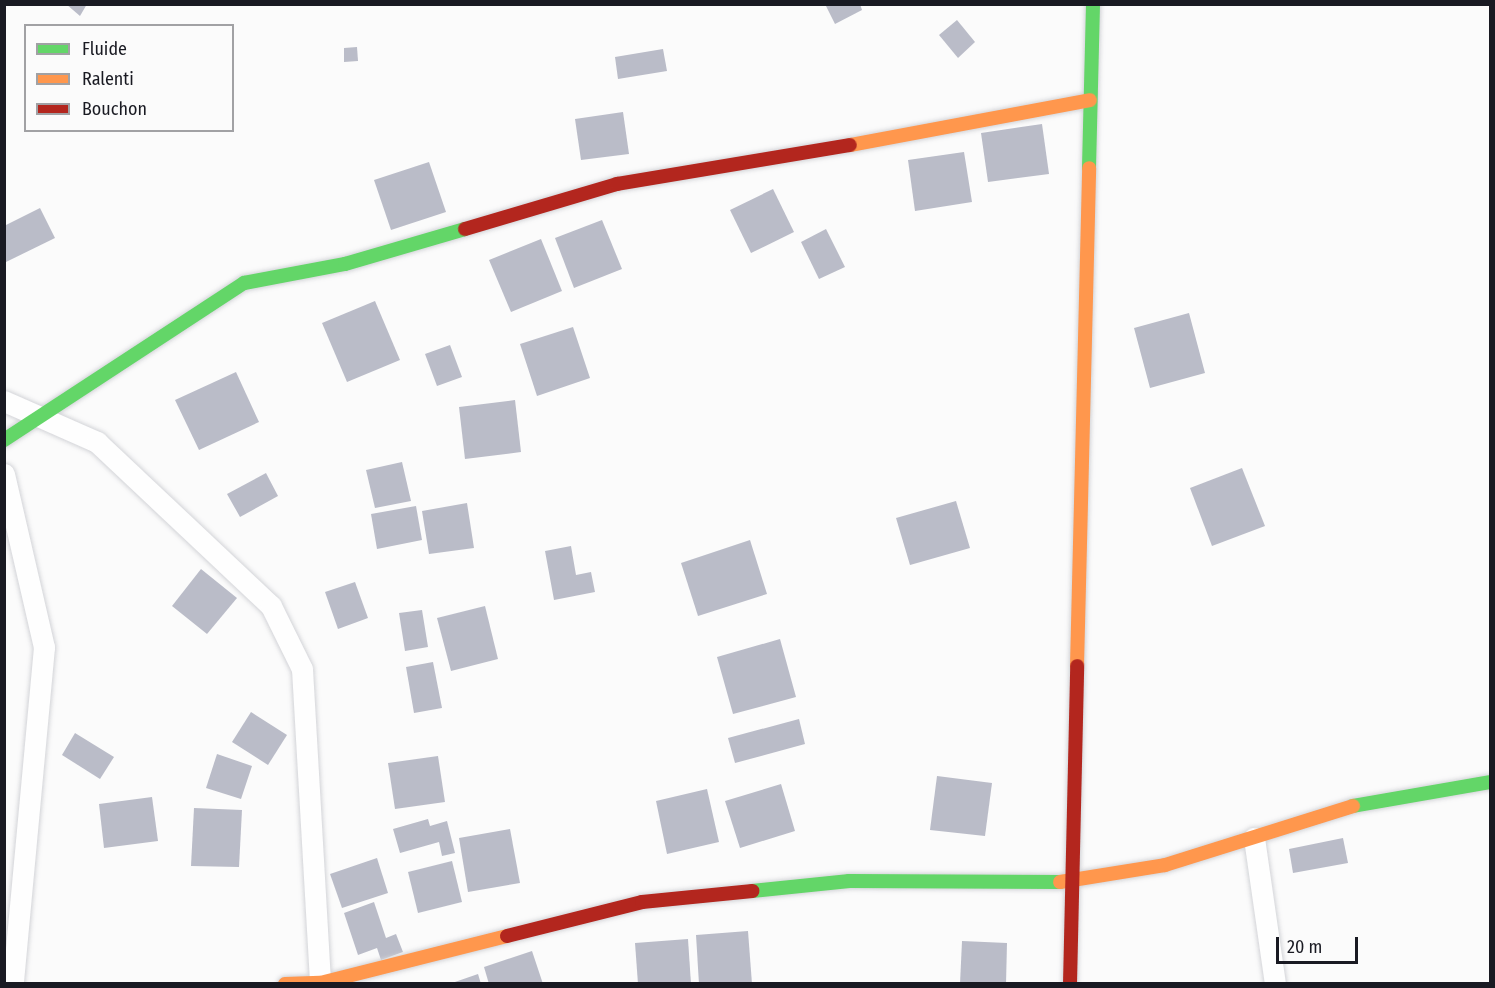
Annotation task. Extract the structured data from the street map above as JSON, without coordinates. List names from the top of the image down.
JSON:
{
  "legend": ["Fluide", "Ralenti", "Bouchon"],
  "scale_bar": "20 m"
}
